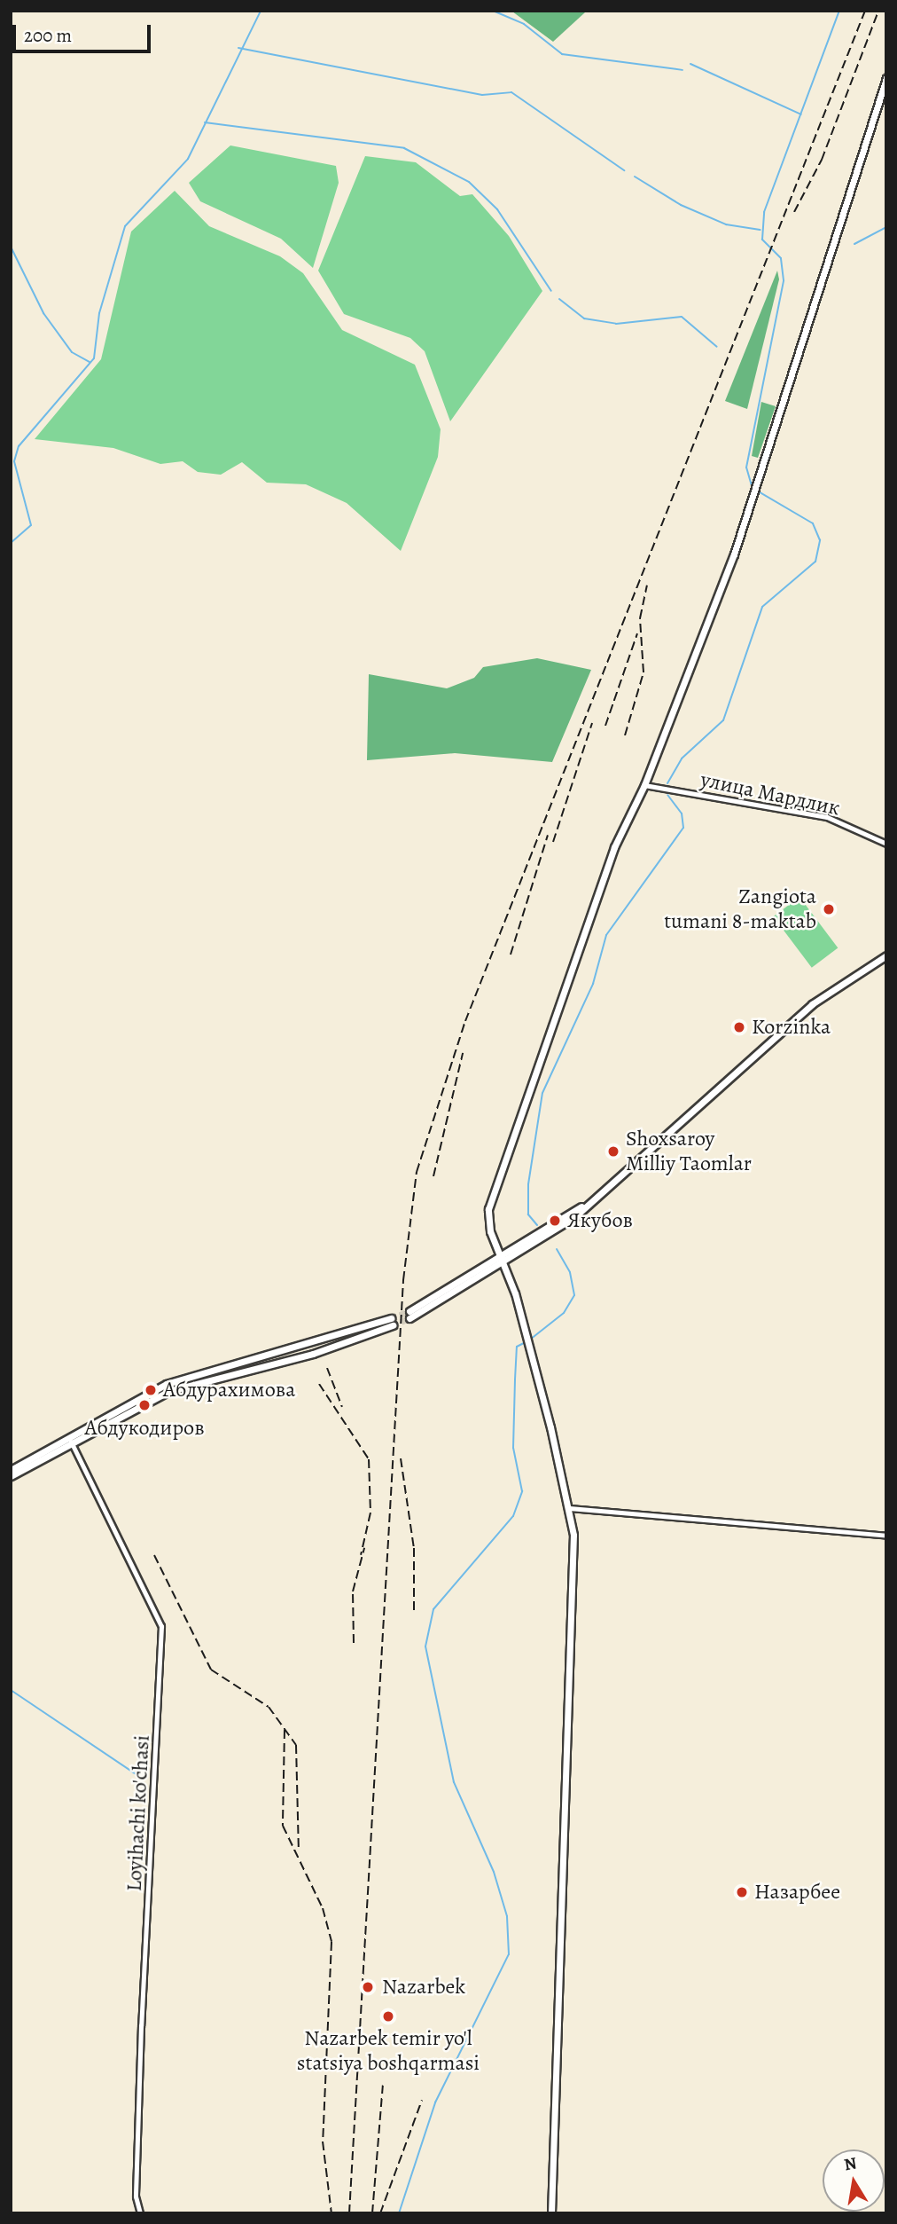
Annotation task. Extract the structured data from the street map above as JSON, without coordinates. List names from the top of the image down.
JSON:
{
  "streets": {
    "street": ["улица Мардлик", "Loyihachi ko'chasi"]
  },
  "places": [
    "Zangiota tumani 8-maktab",
    "Korzinka",
    "Shoxsaroy Milliy Taomlar",
    "Якубов",
    "Абдурахимова",
    "Абдукодиров",
    "Назарбее",
    "Nazarbek",
    "Nazarbek temir yo'l statsiya boshqarmasi"
  ],
  "scale_bar": "200 m",
  "north": "top"
}
